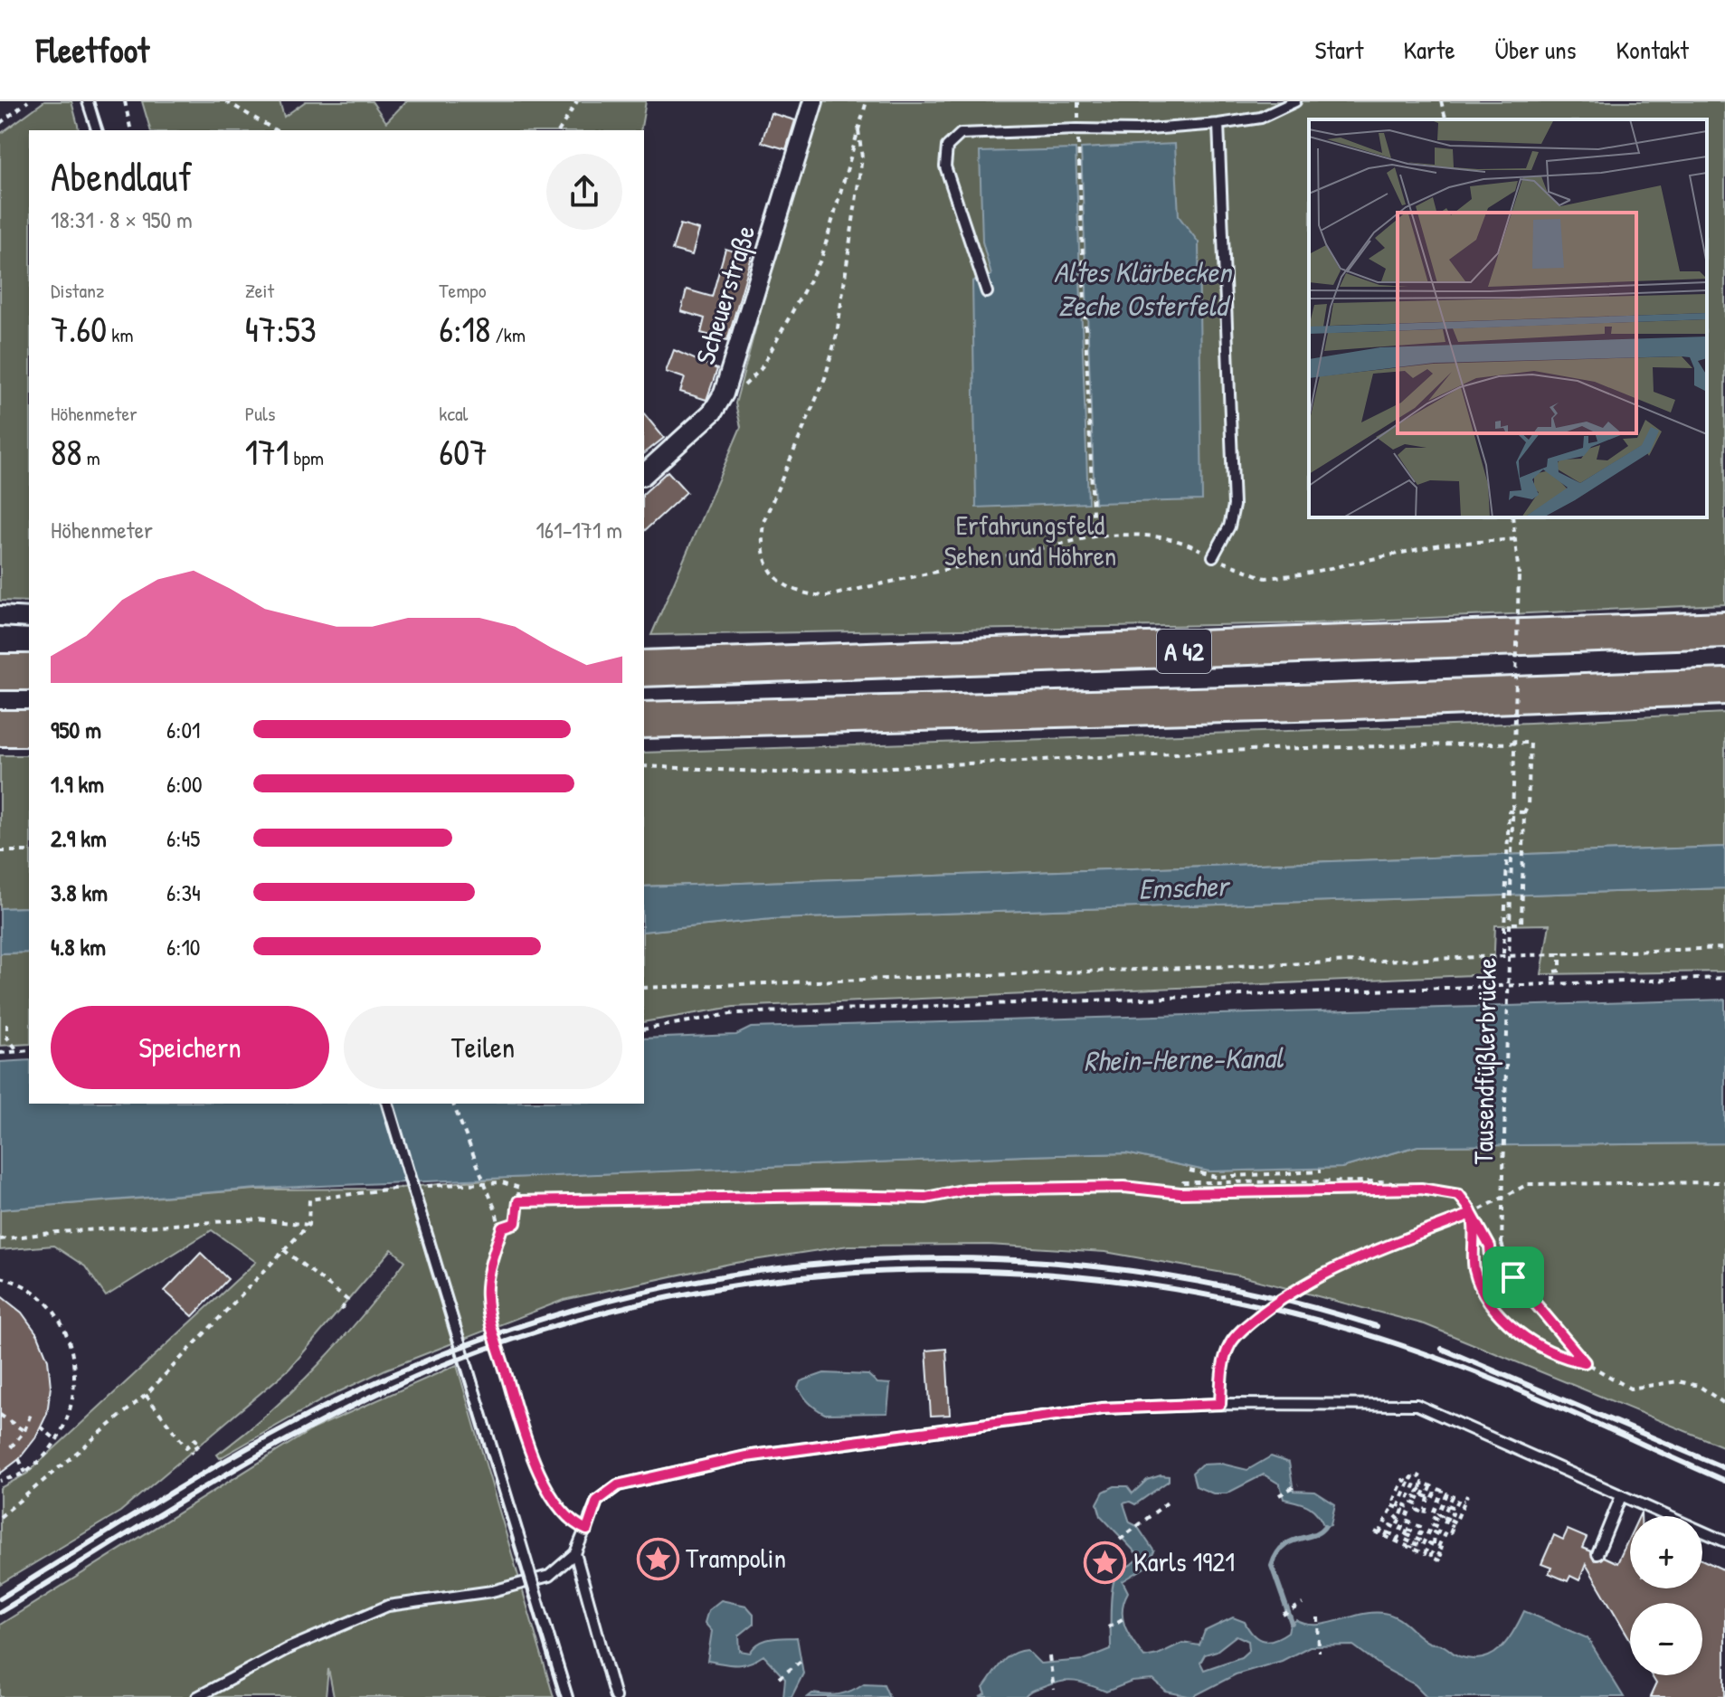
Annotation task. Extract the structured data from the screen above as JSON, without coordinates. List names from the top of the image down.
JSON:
{
  "streets": {
    "highway": ["A 42"],
    "street": ["Scheuerstraße"],
    "path": ["Tausendfüßlerbrücke"]
  },
  "water": ["Altes Klärbecken Zeche Osterfeld", "Emscher", "Rhein-Herne-Kanal"],
  "parks": ["Erfahrungsfeld Sehen und Höhren"],
  "places": {
    "place": ["Trampolin", "Karls 1921"]
  },
  "page": {
    "header": "Fleetfoot",
    "nav": [
      "Start",
      "Karte",
      "Über uns",
      "Kontakt"
    ],
    "heading": ["Abendlauf", "18:31 · 8 × 950 m"],
    "stats": [
      ["Distanz", "7.60 km"],
      ["Zeit", "47:53"],
      ["Tempo", "6:18 /km"],
      ["Höhenmeter", "88 m"],
      ["Puls", "171 bpm"],
      ["kcal", "607"]
    ],
    "chart": ["Höhenmeter", "161–171 m"],
    "list": [
      {
        "name": "950 m",
        "note": "6:01"
      },
      {
        "name": "1.9 km",
        "note": "6:00"
      },
      {
        "name": "2.9 km",
        "note": "6:45"
      },
      {
        "name": "3.8 km",
        "note": "6:34"
      },
      {
        "name": "4.8 km",
        "note": "6:10"
      }
    ],
    "buttons": ["Speichern", "Teilen"],
    "map_buttons": ["+", "−"]
  }
}
